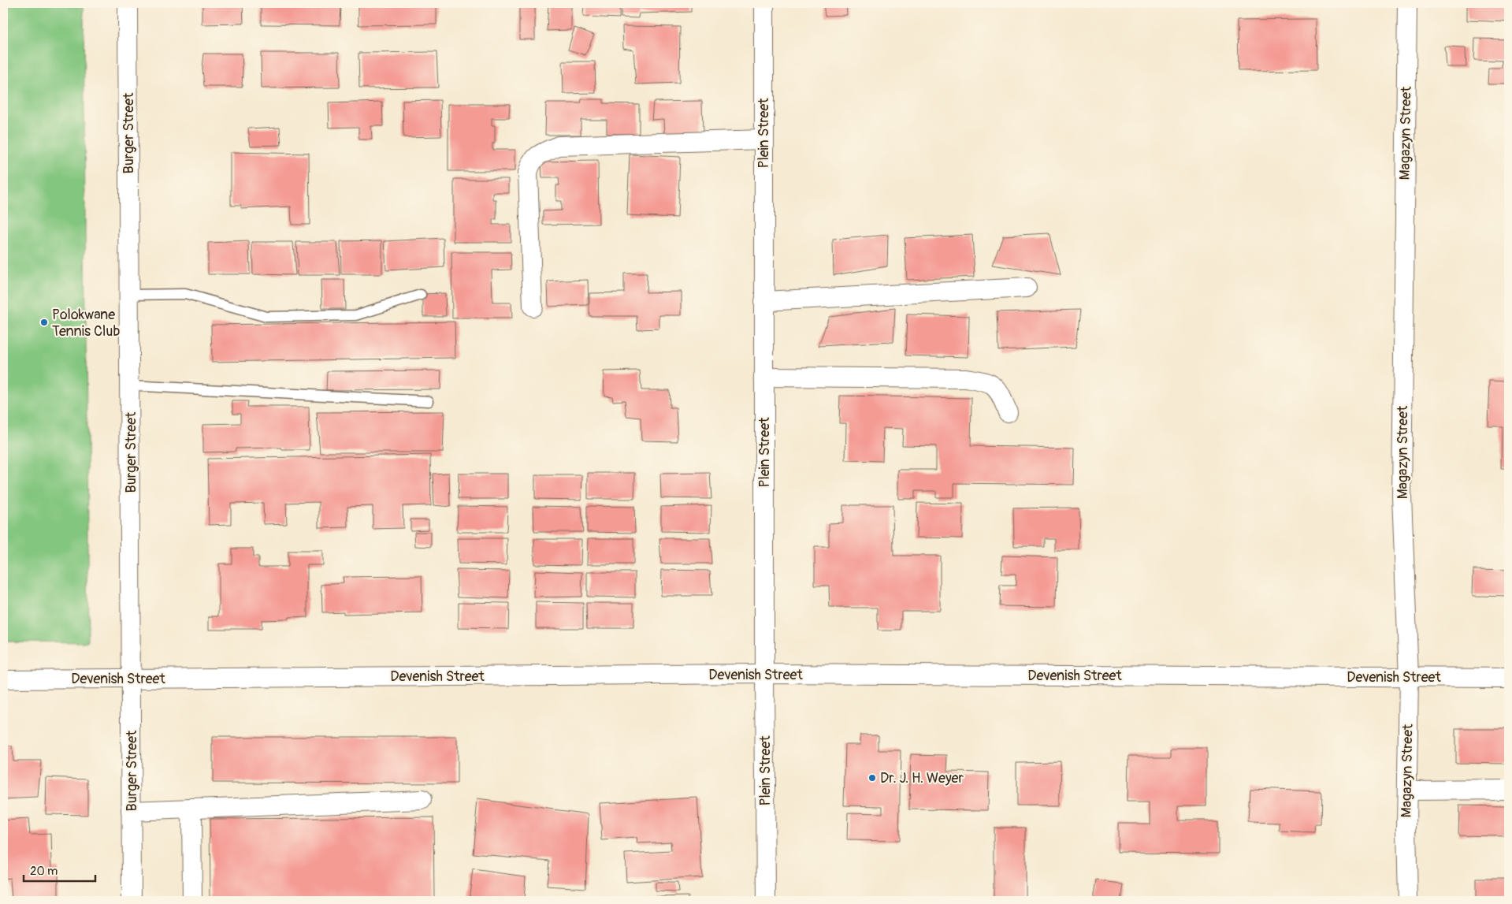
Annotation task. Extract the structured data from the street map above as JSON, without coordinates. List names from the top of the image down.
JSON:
{
  "streets": {
    "street": [
      "Burger Street",
      "Plein Street",
      "Magazyn Street",
      "Devenish Street"
    ]
  },
  "crossings": [
    ["Burger Street", "Devenish Street"],
    ["Plein Street", "Devenish Street"],
    ["Magazyn Street", "Devenish Street"]
  ],
  "places": ["Polokwane Tennis Club", "Dr. J. H. Weyer"],
  "scale_bar": "20 m"
}
